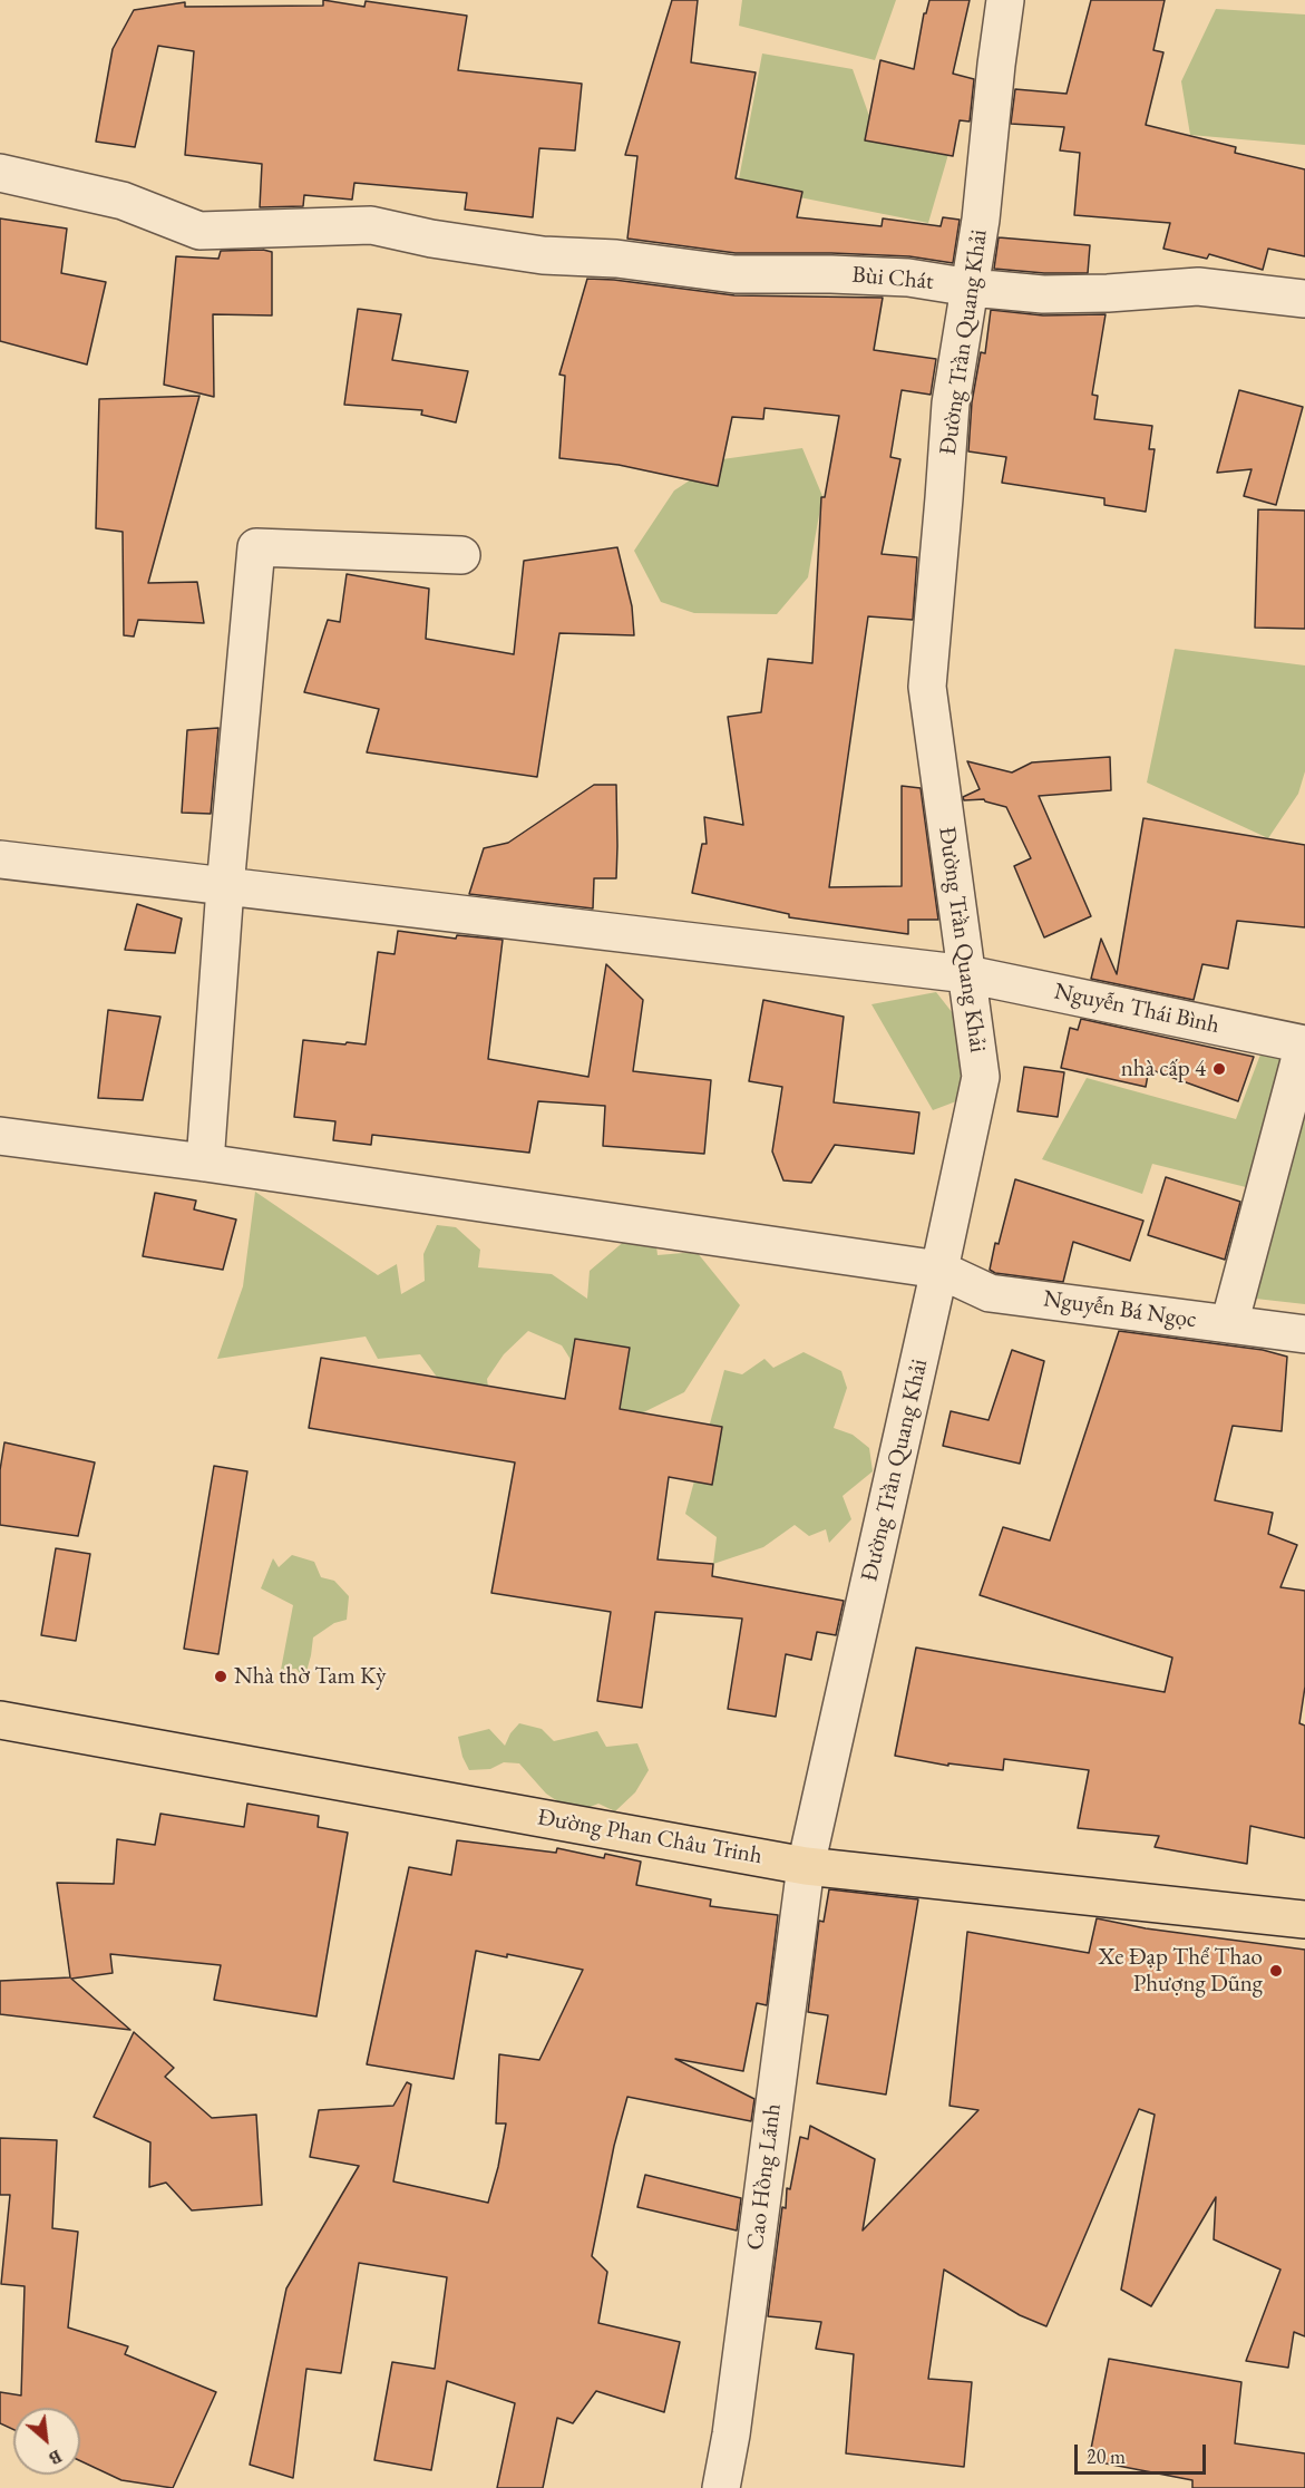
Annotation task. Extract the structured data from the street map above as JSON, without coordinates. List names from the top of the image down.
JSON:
{
  "streets": {
    "main road": ["Đường Phan Châu Trinh"],
    "street": [
      "Bùi Chát",
      "Đường Trần Quang Khải",
      "Nguyễn Thái Bình",
      "Nguyễn Bá Ngọc",
      "Cao Hồng Lãnh"
    ]
  },
  "crossings": [
    ["Bùi Chát", "Đường Trần Quang Khải"],
    ["Đường Trần Quang Khải", "Nguyễn Thái Bình"],
    ["Đường Trần Quang Khải", "Nguyễn Bá Ngọc"],
    ["Đường Trần Quang Khải", "Đường Phan Châu Trinh"],
    ["Đường Trần Quang Khải", "Cao Hồng Lãnh"],
    ["Đường Phan Châu Trinh", "Cao Hồng Lãnh"]
  ],
  "places": ["nhà cấp 4", "Nhà thờ Tam Kỳ", "Xe Đạp Thể Thao Phượng Dũng"],
  "scale_bar": "20 m",
  "north": "bottom right"
}
